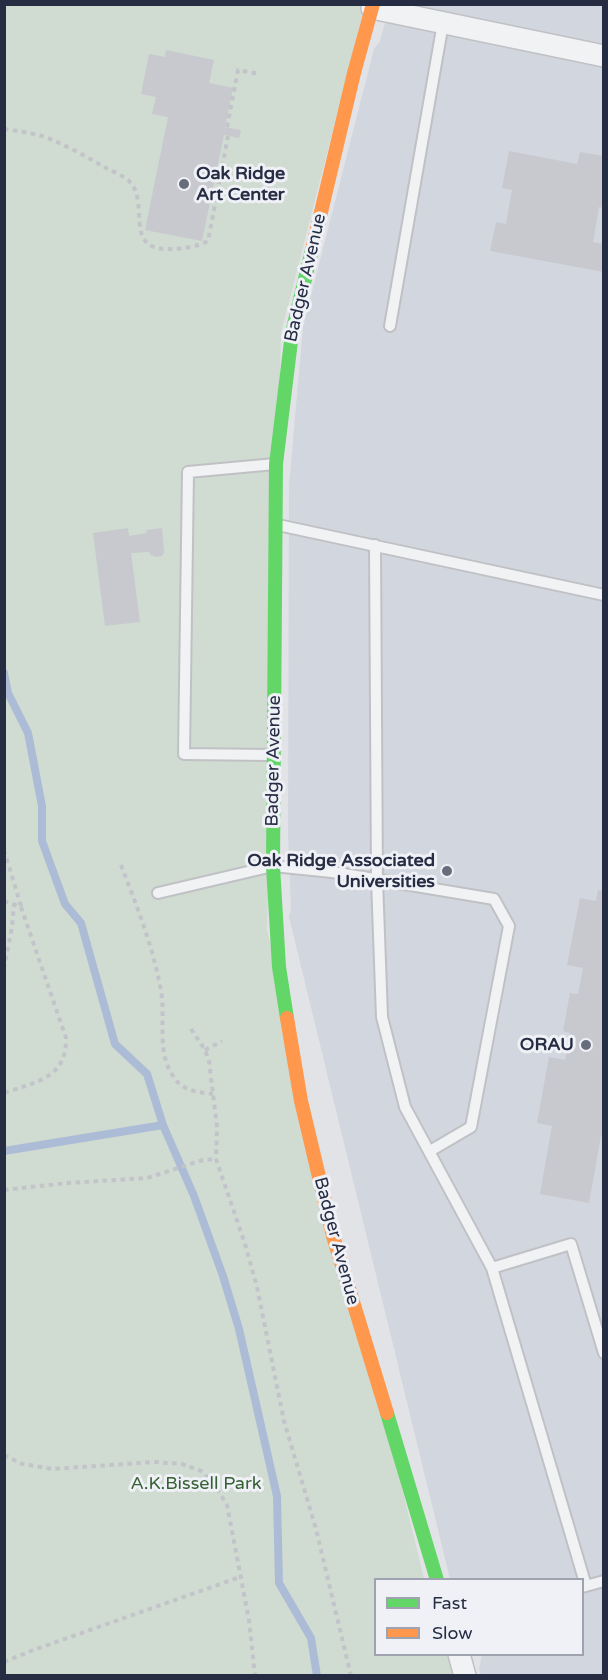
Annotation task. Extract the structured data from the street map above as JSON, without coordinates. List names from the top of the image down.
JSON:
{
  "streets": {
    "street": ["Badger Avenue"]
  },
  "parks": ["A.K.Bissell Park"],
  "places": ["Oak Ridge Art Center", "Oak Ridge Associated Universities", "ORAU"],
  "legend": ["Fast", "Slow"]
}
